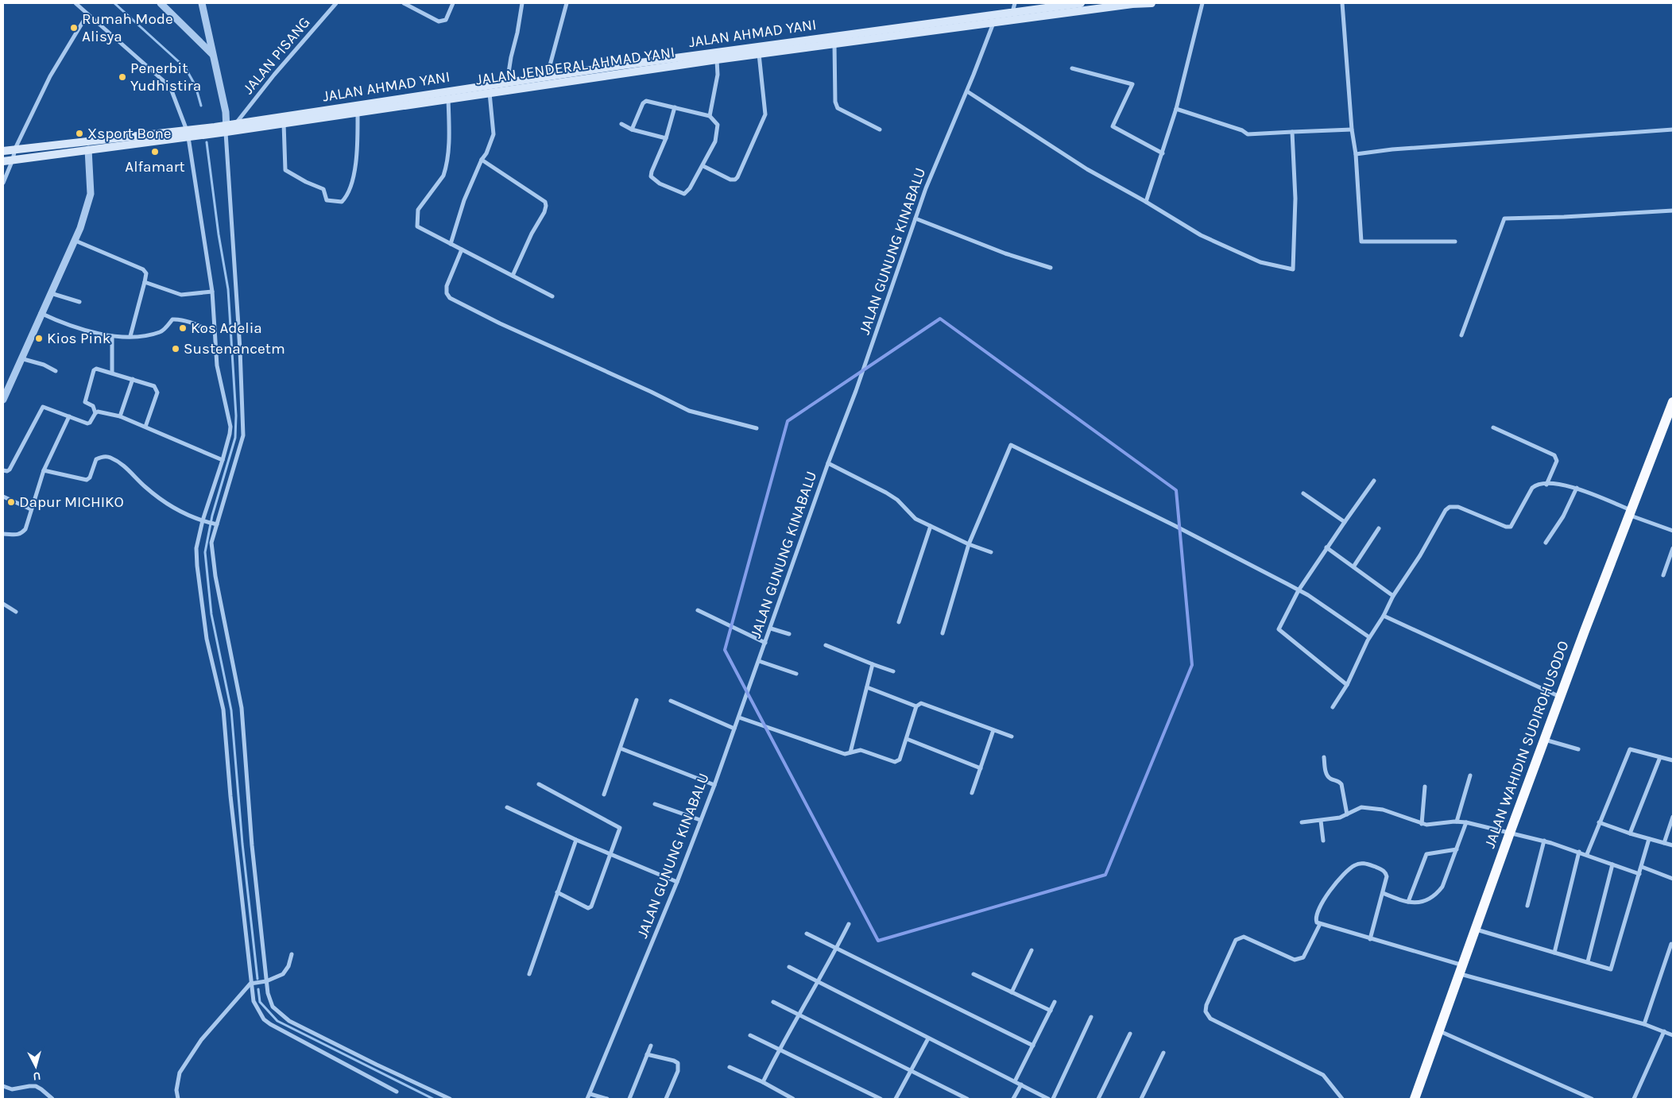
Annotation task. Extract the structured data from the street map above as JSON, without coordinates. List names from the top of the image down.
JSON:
{
  "streets": {
    "highway": ["JALAN WAHIDIN SUDIROHUSODO"],
    "main road": ["JALAN AHMAD YANI", "JALAN JENDERAL AHMAD YANI"],
    "street": ["JALAN PISANG", "JALAN GUNUNG KINABALU"]
  },
  "crossings": [
    ["JALAN AHMAD YANI", "JALAN PISANG"],
    ["JALAN AHMAD YANI", "JALAN JENDERAL AHMAD YANI"],
    ["JALAN AHMAD YANI", "JALAN GUNUNG KINABALU"],
    ["JALAN JENDERAL AHMAD YANI", "JALAN GUNUNG KINABALU"]
  ],
  "places": [
    "Rumah Mode Alisya",
    "Penerbit Yudhistira",
    "Xsport Bone",
    "Alfamart",
    "Kos Adelia",
    "Kios Pink",
    "Sustenancetm",
    "Dapur MICHIKO"
  ],
  "north": "bottom"
}
